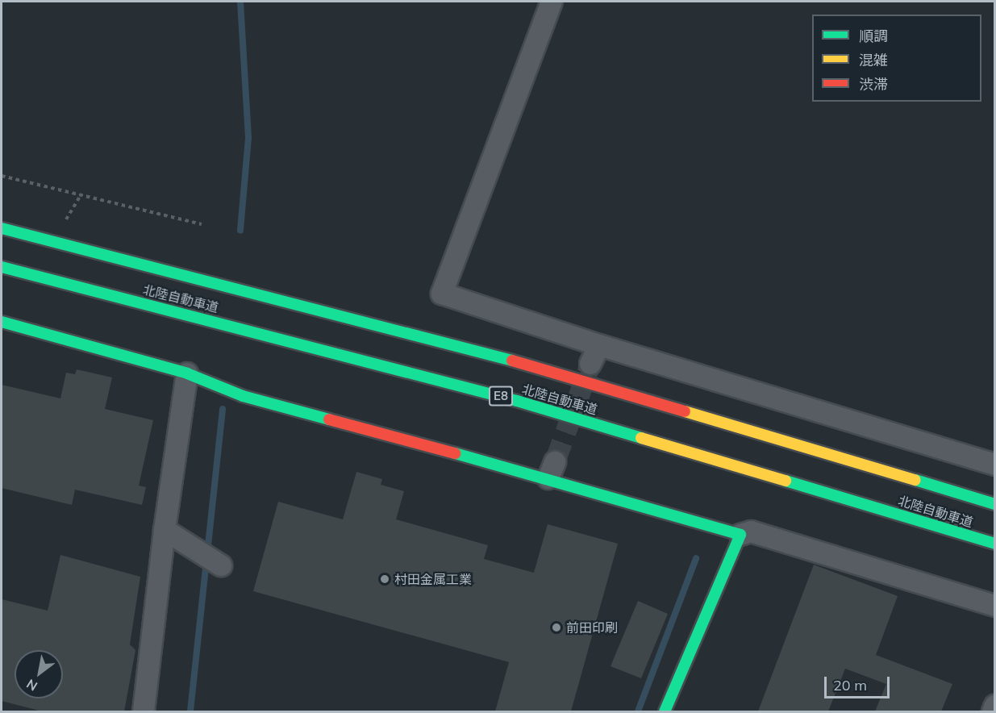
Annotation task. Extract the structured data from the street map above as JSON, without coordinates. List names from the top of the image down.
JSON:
{
  "streets": {
    "main road": ["北陸自動車道", "E8"]
  },
  "places": ["村田金属工業", "前田印刷"],
  "legend": ["順調", "混雑", "渋滞"],
  "scale_bar": "20 m",
  "north": "bottom left"
}
